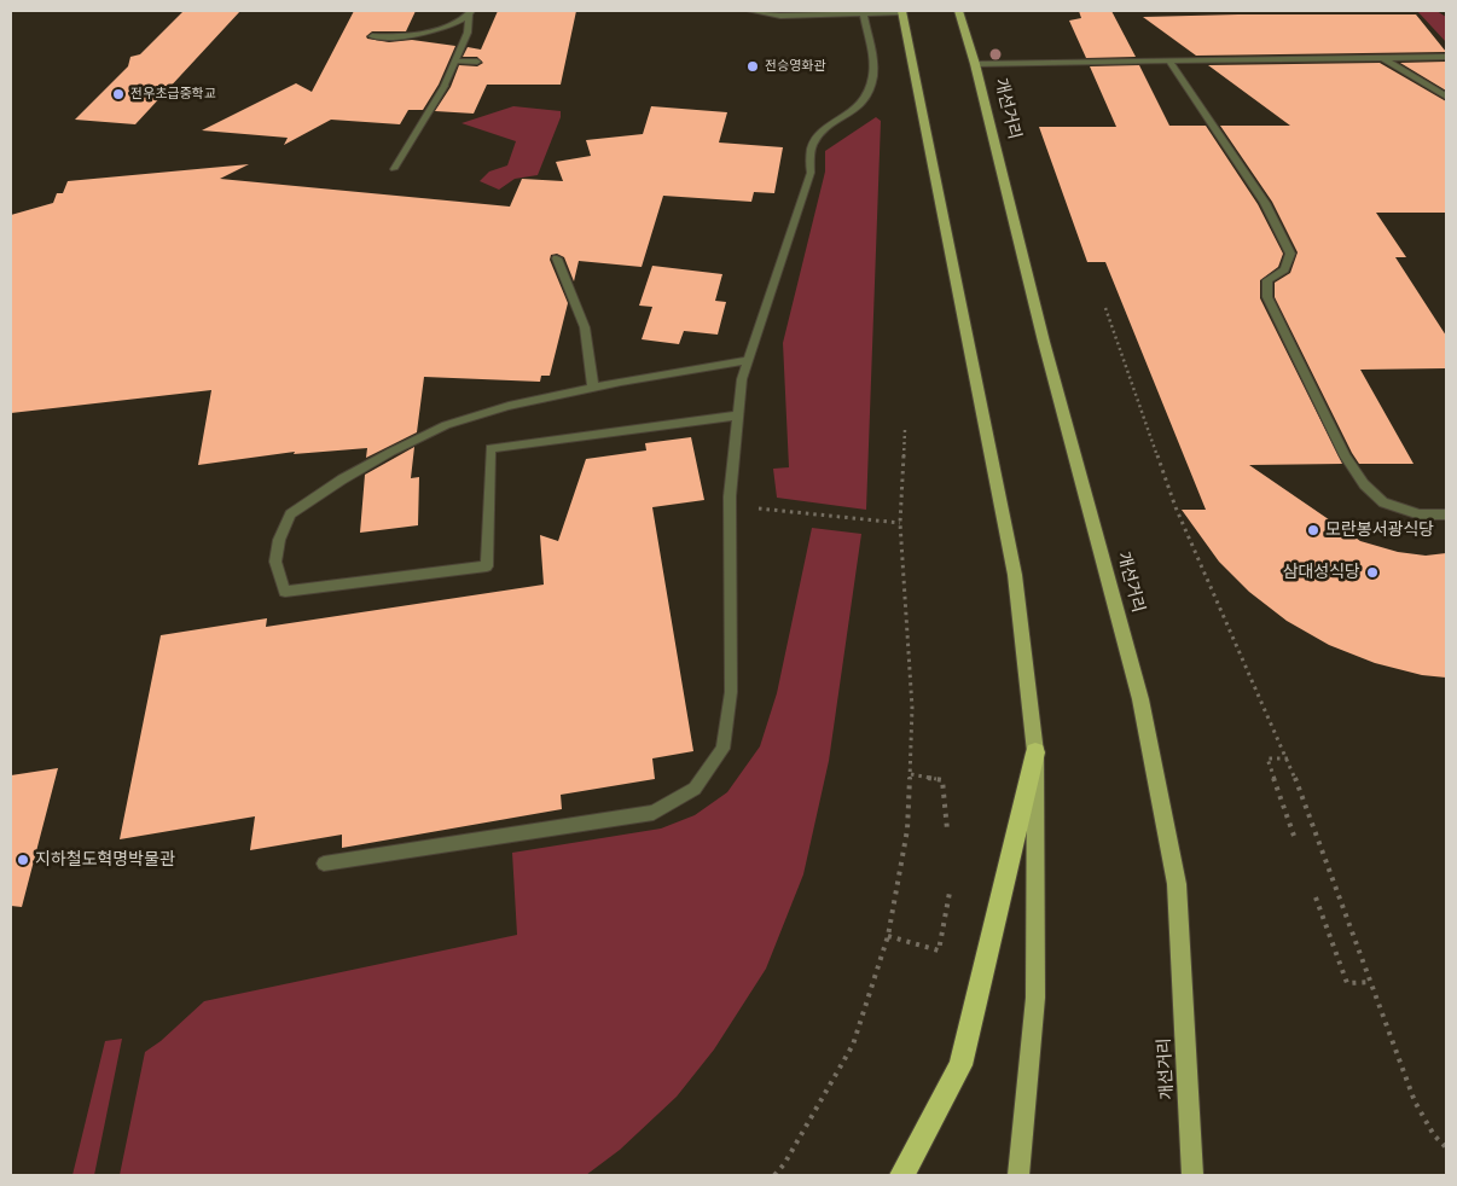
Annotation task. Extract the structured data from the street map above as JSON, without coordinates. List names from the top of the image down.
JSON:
{
  "streets": {
    "main road": ["개선거리"]
  },
  "places": [
    "전승영화관",
    "전우초급중학교",
    "모란봉서광식당",
    "삼대성식당",
    "지하철도혁명박물관"
  ]
}
